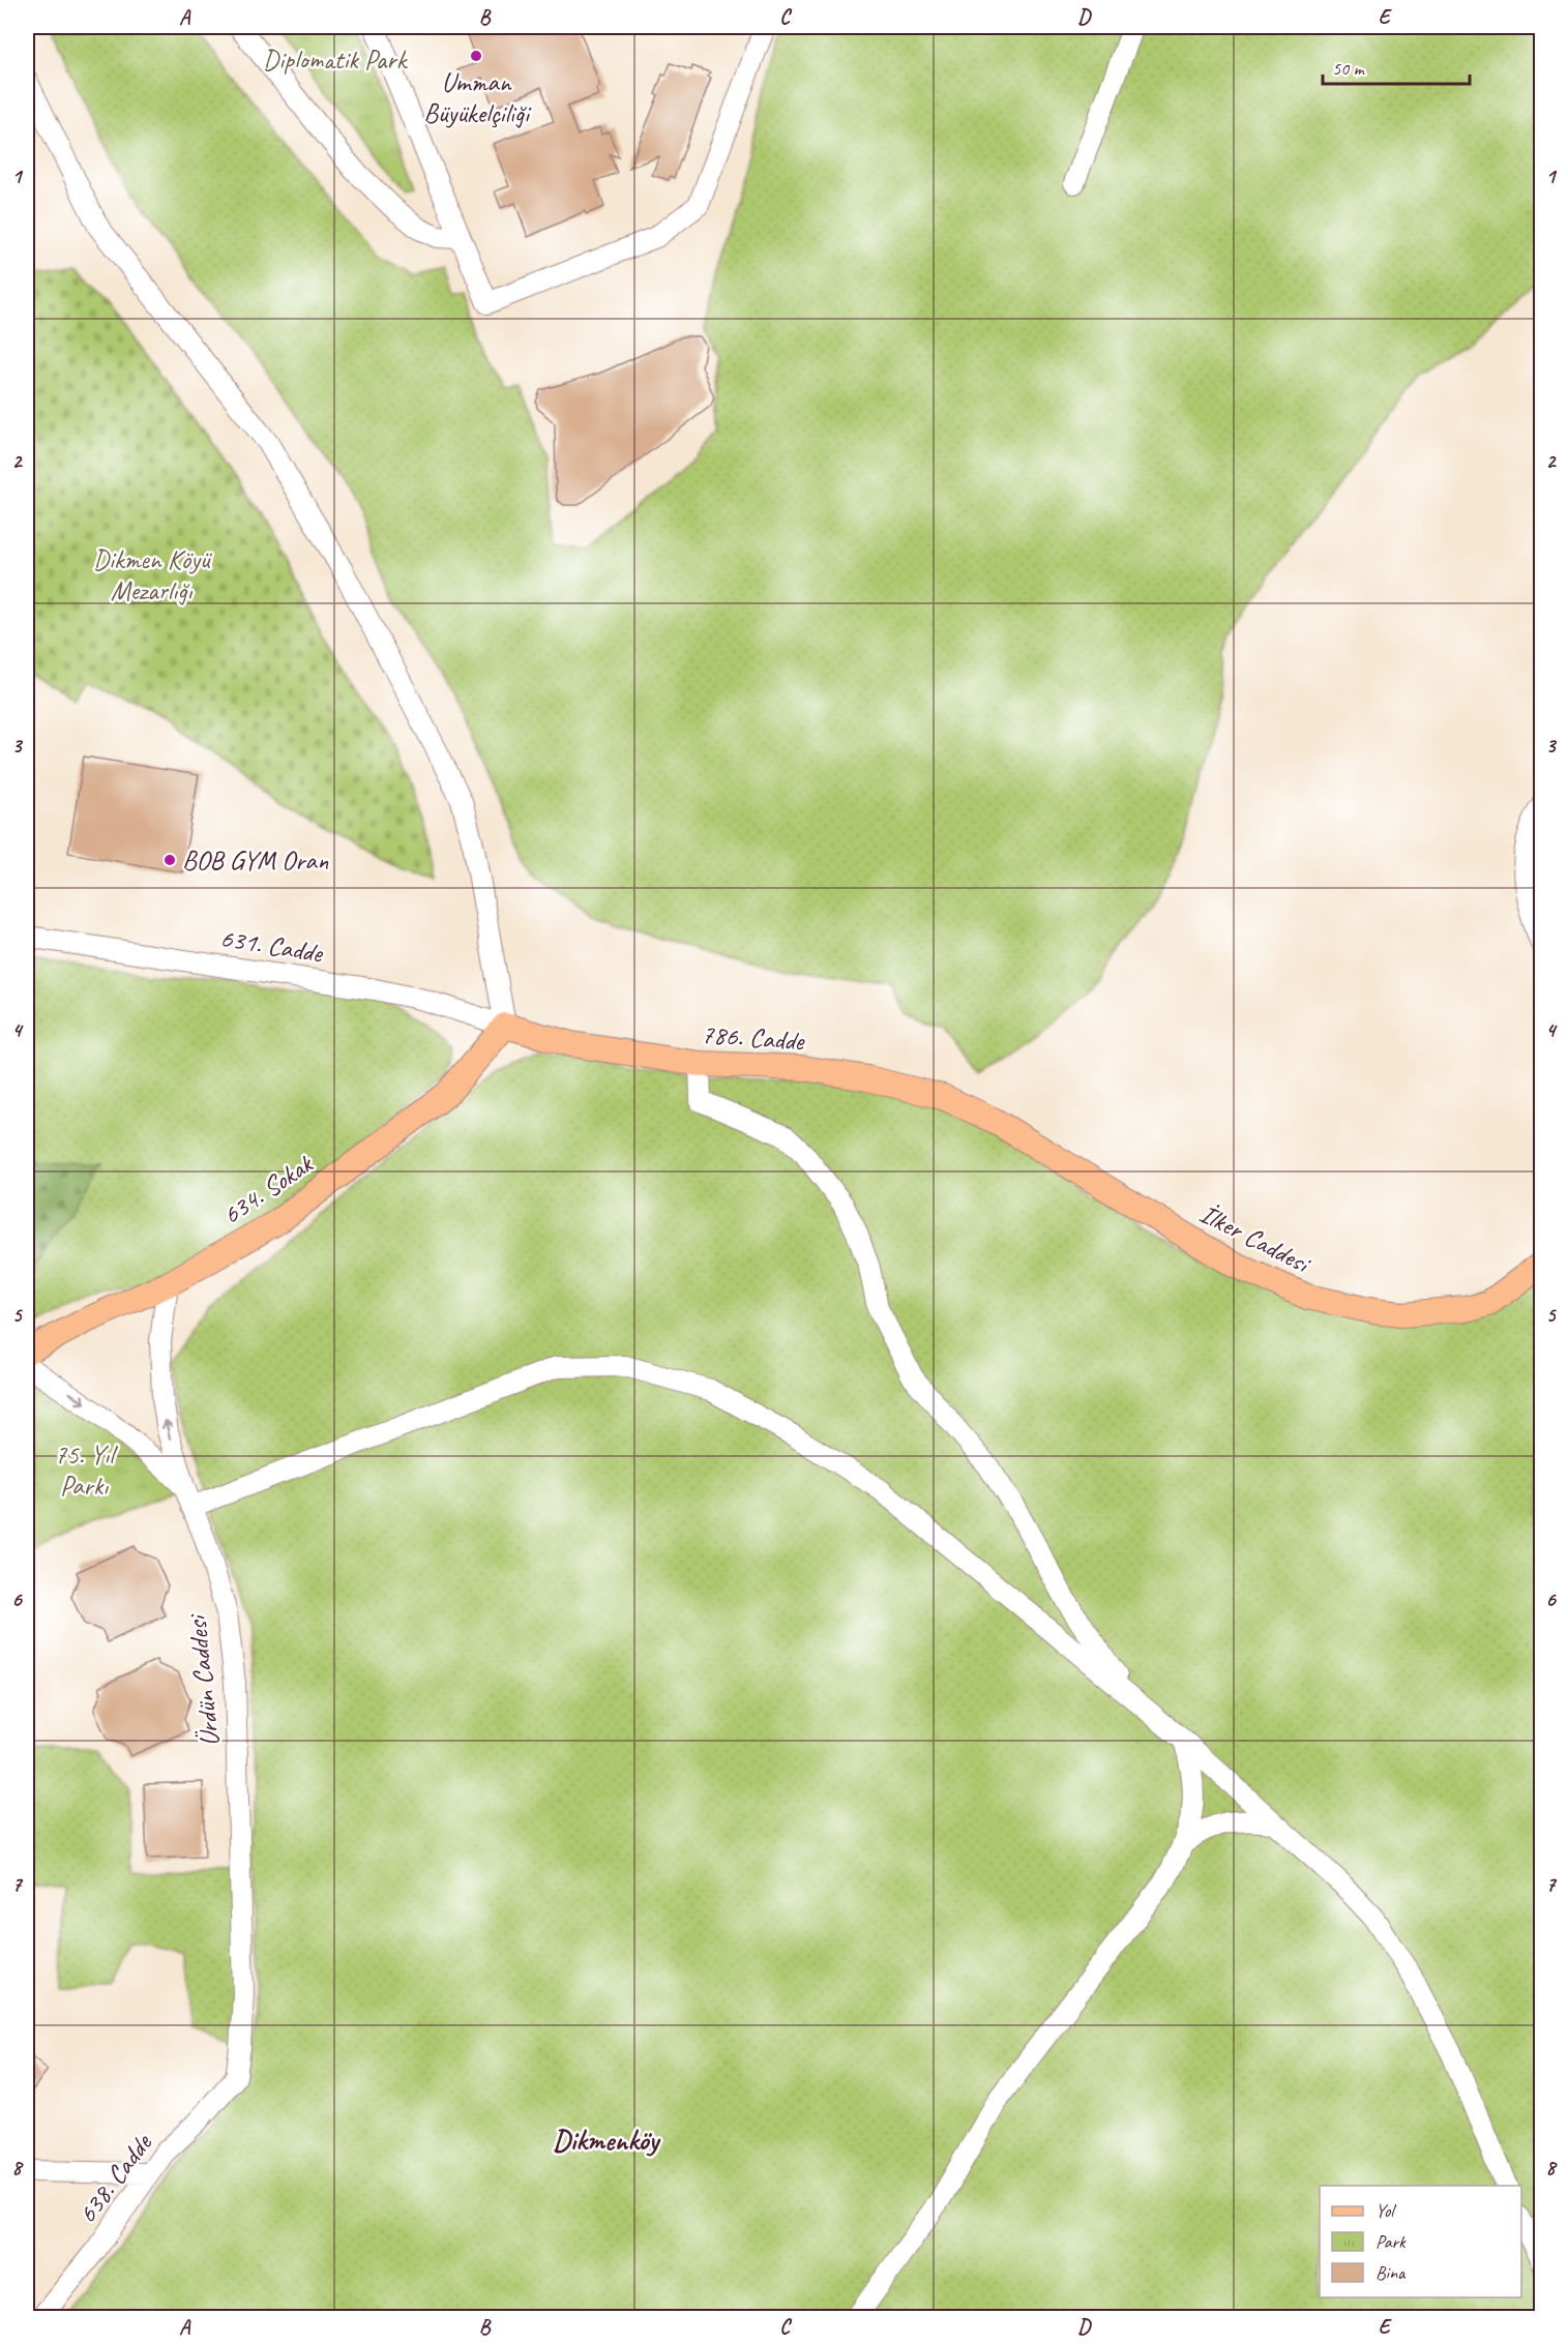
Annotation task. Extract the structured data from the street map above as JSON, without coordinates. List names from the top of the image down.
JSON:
{
  "streets": {
    "main road": ["786. Cadde", "634. Sokak", "İlker Caddesi"],
    "street": ["631. Cadde", "Ürdün Caddesi", "638. Cadde"]
  },
  "crossings": [
    ["631. Cadde", "786. Cadde"],
    ["631. Cadde", "634. Sokak"],
    ["786. Cadde", "634. Sokak"],
    ["786. Cadde", "İlker Caddesi"],
    ["Ürdün Caddesi", "638. Cadde"]
  ],
  "districts": ["Dikmenköy"],
  "parks": ["Diplomatik Park", "Dikmen Köyü Mezarlığı", "75. Yıl Parkı"],
  "places": ["Umman Büyükelçiliği", "BOB GYM Oran"],
  "legend": ["Yol", "Park", "Bina"],
  "scale_bar": "50 m",
  "grid": {
    "columns": [
      "A",
      "B",
      "C",
      "D",
      "E"
    ],
    "rows": [
      "1",
      "2",
      "3",
      "4",
      "5",
      "6",
      "7",
      "8"
    ]
  }
}
